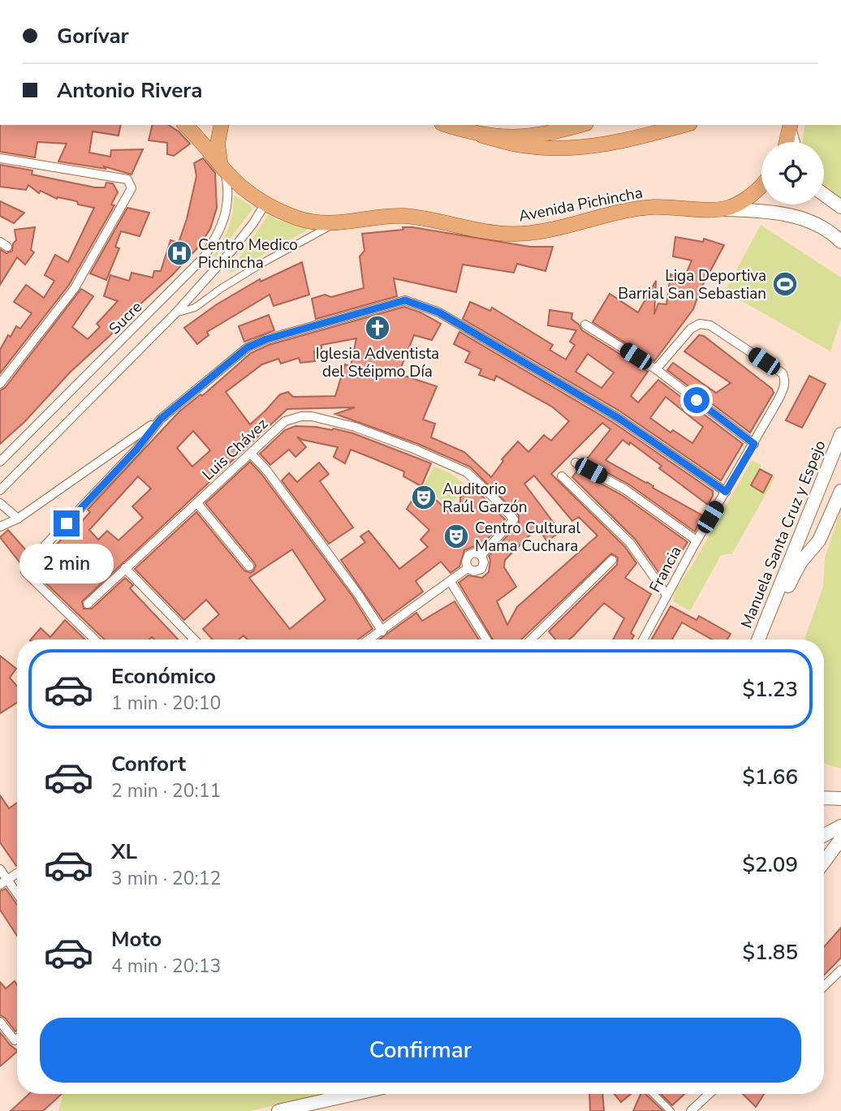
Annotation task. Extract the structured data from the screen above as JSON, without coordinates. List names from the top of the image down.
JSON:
{
  "streets": {
    "main road": ["Avenida Pichincha", "Manuela Santa Cruz y Espejo"],
    "street": ["Sucre", "Luis Chávez", "Francia"]
  },
  "crossings": [
    ["Avenida Pichincha", "Sucre"]
  ],
  "places": {
    "hospital": ["Centro Medico Pichincha"],
    "sports": ["Liga Deportiva Barrial San Sebastian"],
    "church": ["Iglesia Adventista del Stéipmo Día"],
    "theatre": ["Auditorio Raúl Garzón", "Centro Cultural Mama Cuchara"]
  },
  "page": {
    "banner": ["Gorívar", "Antonio Rivera"],
    "bubble": "2 min",
    "list": [
      {
        "name": "Económico",
        "note": "1 min · 20:10",
        "value": "$1.23"
      },
      {
        "name": "Confort",
        "note": "2 min · 20:11",
        "value": "$1.66"
      },
      {
        "name": "XL",
        "note": "3 min · 20:12",
        "value": "$2.09"
      },
      {
        "name": "Moto",
        "note": "4 min · 20:13",
        "value": "$1.85"
      }
    ],
    "buttons": "Confirmar"
  }
}
